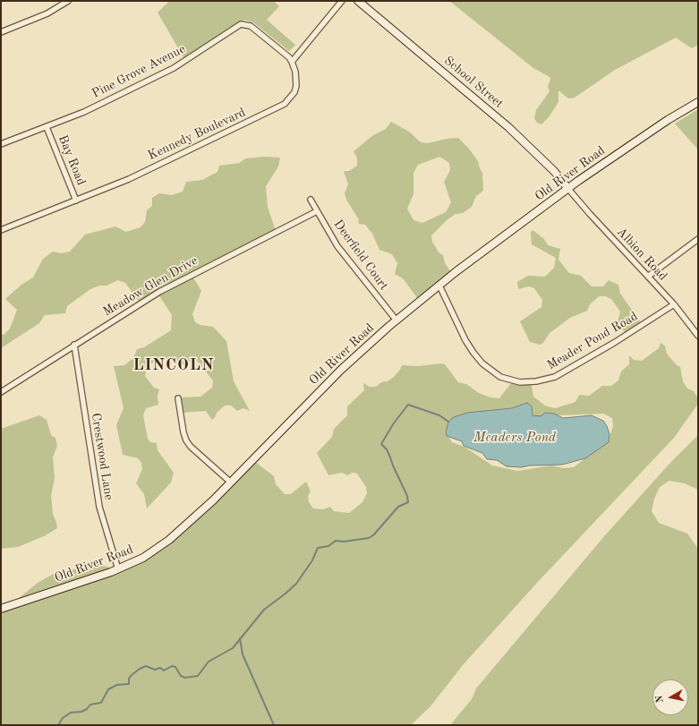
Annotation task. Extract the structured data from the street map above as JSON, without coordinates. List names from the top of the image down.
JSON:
{
  "streets": {
    "main road": ["School Street", "Old River Road"],
    "street": [
      "Pine Grove Avenue",
      "Kennedy Boulevard",
      "Bay Road",
      "Albion Road",
      "Deerfield Court",
      "Meadow Glen Drive",
      "Meader Pond Road",
      "Crestwood Lane"
    ]
  },
  "crossings": [
    ["Pine Grove Avenue", "Kennedy Boulevard"],
    ["Pine Grove Avenue", "Bay Road"],
    ["School Street", "Old River Road"],
    ["School Street", "Albion Road"],
    ["Kennedy Boulevard", "Bay Road"],
    ["Old River Road", "Albion Road"],
    ["Old River Road", "Deerfield Court"],
    ["Old River Road", "Meader Pond Road"],
    ["Old River Road", "Crestwood Lane"],
    ["Albion Road", "Meader Pond Road"],
    ["Deerfield Court", "Meadow Glen Drive"],
    ["Meadow Glen Drive", "Crestwood Lane"]
  ],
  "districts": ["LINCOLN"],
  "water": ["Meaders Pond"],
  "north": "left"
}
